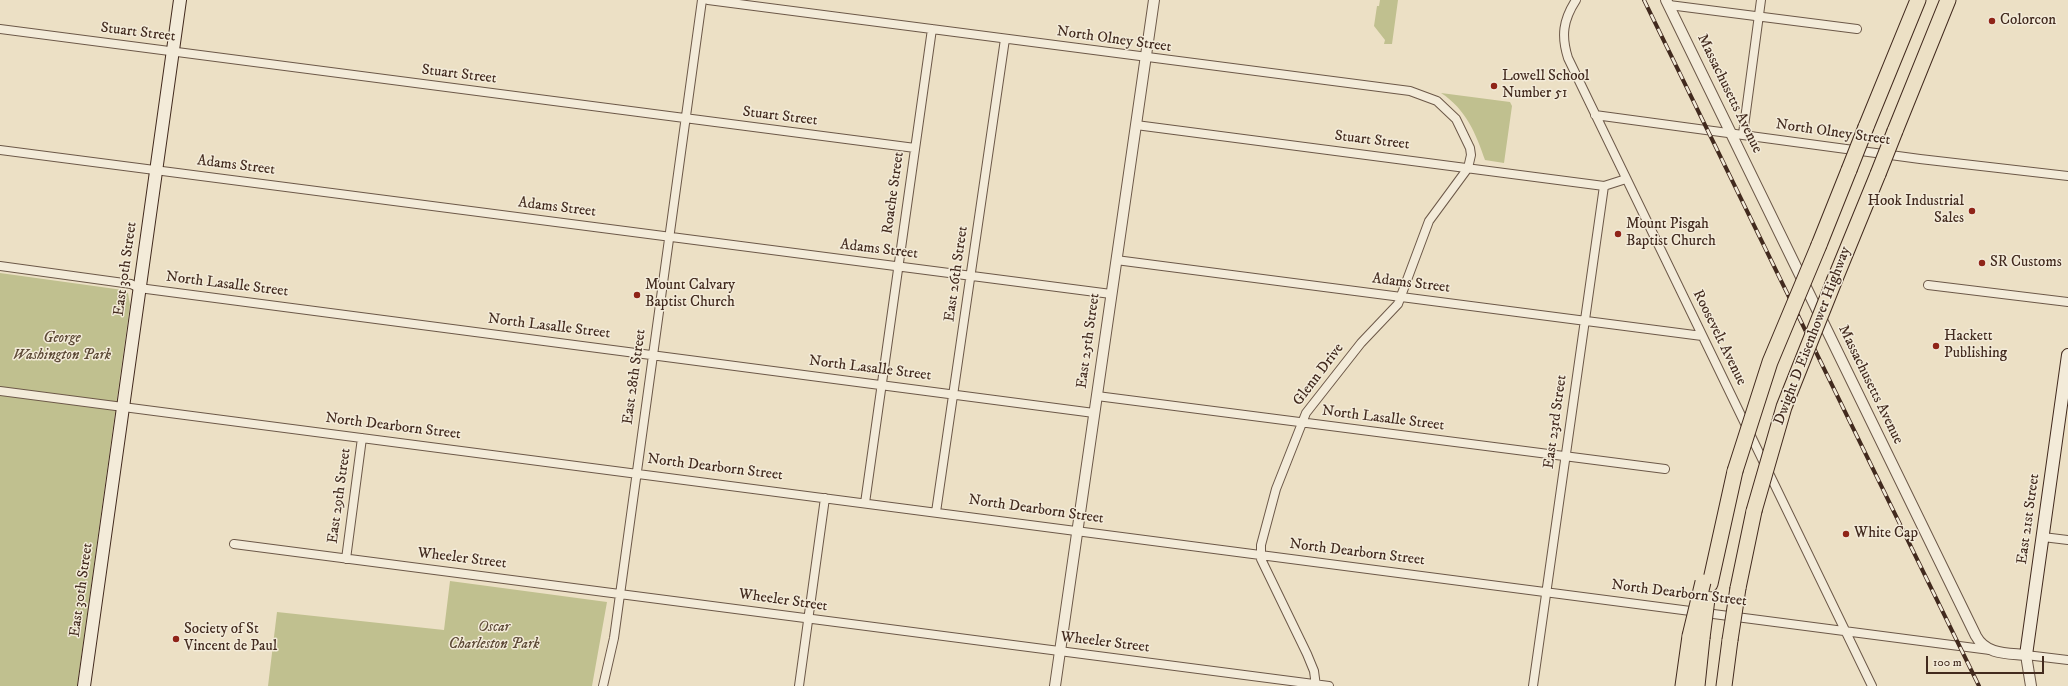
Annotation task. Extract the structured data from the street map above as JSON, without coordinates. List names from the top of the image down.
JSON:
{
  "streets": {
    "highway": ["Dwight D Eisenhower Highway"],
    "main road": ["East 30th Street", "East 21st Street"],
    "street": [
      "Stuart Street",
      "North Olney Street",
      "Massachusetts Avenue",
      "Adams Street",
      "Roache Street",
      "East 26th Street",
      "North Lasalle Street",
      "Roosevelt Avenue",
      "East 25th Street",
      "Glenn Drive",
      "East 28th Street",
      "East 23rd Street",
      "North Dearborn Street",
      "East 29th Street",
      "Wheeler Street"
    ]
  },
  "crossings": [
    ["Stuart Street", "North Olney Street"],
    ["Stuart Street", "Roache Street"],
    ["Stuart Street", "East 30th Street"],
    ["Stuart Street", "East 25th Street"],
    ["Stuart Street", "Glenn Drive"],
    ["Stuart Street", "East 28th Street"],
    ["Stuart Street", "East 23rd Street"],
    ["North Olney Street", "Massachusetts Avenue"],
    ["North Olney Street", "Roache Street"],
    ["North Olney Street", "East 26th Street"],
    ["North Olney Street", "Roosevelt Avenue"],
    ["North Olney Street", "East 25th Street"],
    ["North Olney Street", "Glenn Drive"],
    ["Massachusetts Avenue", "North Dearborn Street"],
    ["Adams Street", "Roache Street"],
    ["Adams Street", "East 30th Street"],
    ["Adams Street", "East 26th Street"],
    ["Adams Street", "Roosevelt Avenue"],
    ["Adams Street", "East 25th Street"],
    ["Adams Street", "Glenn Drive"],
    ["Adams Street", "East 28th Street"],
    ["Adams Street", "East 23rd Street"],
    ["Roache Street", "North Lasalle Street"],
    ["Roache Street", "North Dearborn Street"],
    ["East 30th Street", "North Lasalle Street"],
    ["East 30th Street", "North Dearborn Street"],
    ["East 26th Street", "North Lasalle Street"],
    ["East 26th Street", "North Dearborn Street"],
    ["North Lasalle Street", "East 25th Street"],
    ["North Lasalle Street", "Glenn Drive"],
    ["North Lasalle Street", "East 28th Street"],
    ["North Lasalle Street", "East 23rd Street"],
    ["Roosevelt Avenue", "North Dearborn Street"],
    ["East 25th Street", "North Dearborn Street"],
    ["East 25th Street", "Wheeler Street"],
    ["Glenn Drive", "North Dearborn Street"],
    ["East 28th Street", "North Dearborn Street"],
    ["East 28th Street", "Wheeler Street"],
    ["East 23rd Street", "North Dearborn Street"],
    ["North Dearborn Street", "East 29th Street"],
    ["North Dearborn Street", "East 21st Street"],
    ["East 29th Street", "Wheeler Street"]
  ],
  "parks": ["George Washington Park", "Oscar Charleston Park"],
  "places": [
    "Colorcon",
    "Lowell School Number 51",
    "Hook Industrial Sales",
    "Mount Pisgah Baptist Church",
    "SR Customs",
    "Mount Calvary Baptist Church",
    "Hackett Publishing",
    "White Cap",
    "Society of St Vincent de Paul"
  ],
  "scale_bar": "100 m"
}
